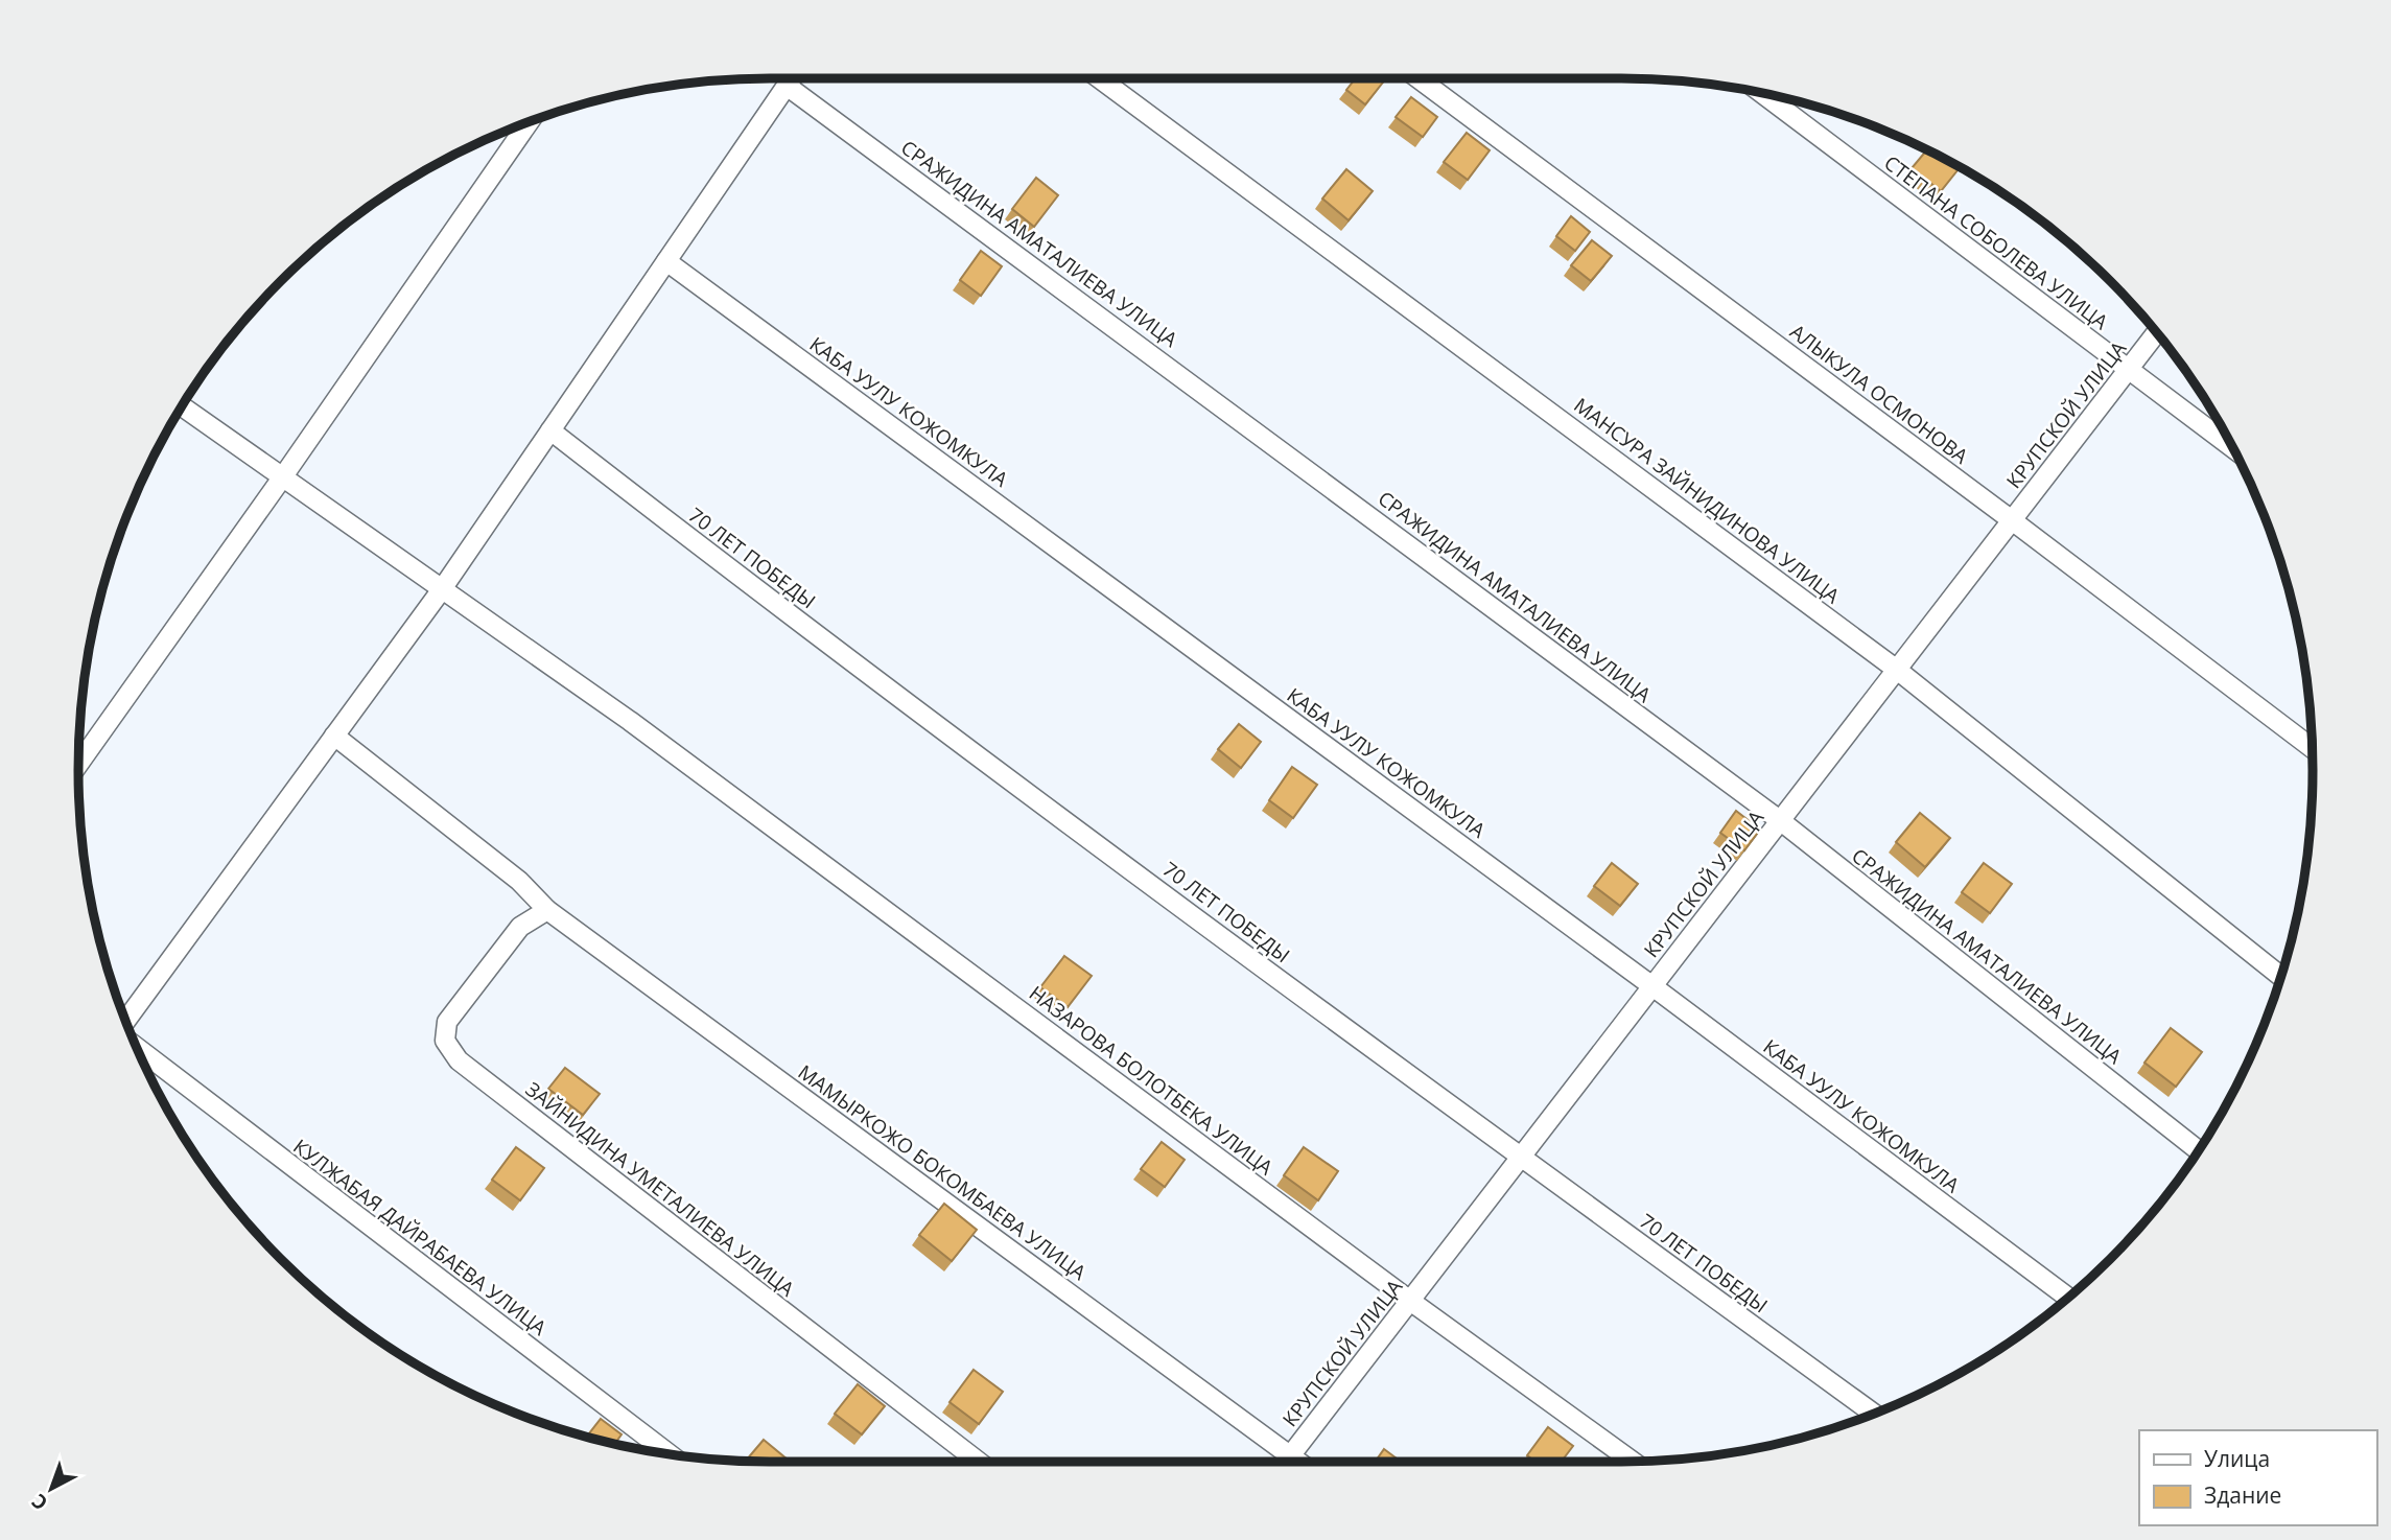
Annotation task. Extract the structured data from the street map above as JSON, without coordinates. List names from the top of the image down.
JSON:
{
  "streets": {
    "street": [
      "СТЕПАНА СОБОЛЕВА УЛИЦА",
      "СРАЖИДИНА АМАТАЛИЕВА УЛИЦА",
      "АЛЫКУЛА ОСМОНОВА",
      "КАБА УУЛУ КОЖОМКУЛА",
      "КРУПСКОЙ УЛИЦА",
      "МАНСУРА ЗАЙНИДИНОВА УЛИЦА",
      "70 ЛЕТ ПОБЕДЫ",
      "НАЗАРОВА БОЛОТБЕКА УЛИЦА",
      "МАМЫРКОЖО БОКОМБАЕВА УЛИЦА",
      "ЗАЙНИДИНА УМЕТАЛИЕВА УЛИЦА",
      "КУЛЖАБАЯ ДАЙРАБАЕВА УЛИЦА"
    ]
  },
  "crossings": [
    ["СТЕПАНА СОБОЛЕВА УЛИЦА", "КРУПСКОЙ УЛИЦА"],
    ["СРАЖИДИНА АМАТАЛИЕВА УЛИЦА", "КРУПСКОЙ УЛИЦА"],
    ["АЛЫКУЛА ОСМОНОВА", "КРУПСКОЙ УЛИЦА"],
    ["КАБА УУЛУ КОЖОМКУЛА", "КРУПСКОЙ УЛИЦА"],
    ["КРУПСКОЙ УЛИЦА", "МАНСУРА ЗАЙНИДИНОВА УЛИЦА"],
    ["КРУПСКОЙ УЛИЦА", "70 ЛЕТ ПОБЕДЫ"],
    ["КРУПСКОЙ УЛИЦА", "НАЗАРОВА БОЛОТБЕКА УЛИЦА"],
    ["КРУПСКОЙ УЛИЦА", "МАМЫРКОЖО БОКОМБАЕВА УЛИЦА"],
    ["МАМЫРКОЖО БОКОМБАЕВА УЛИЦА", "ЗАЙНИДИНА УМЕТАЛИЕВА УЛИЦА"]
  ],
  "legend": ["Улица", "Здание"],
  "north": "bottom left"
}
